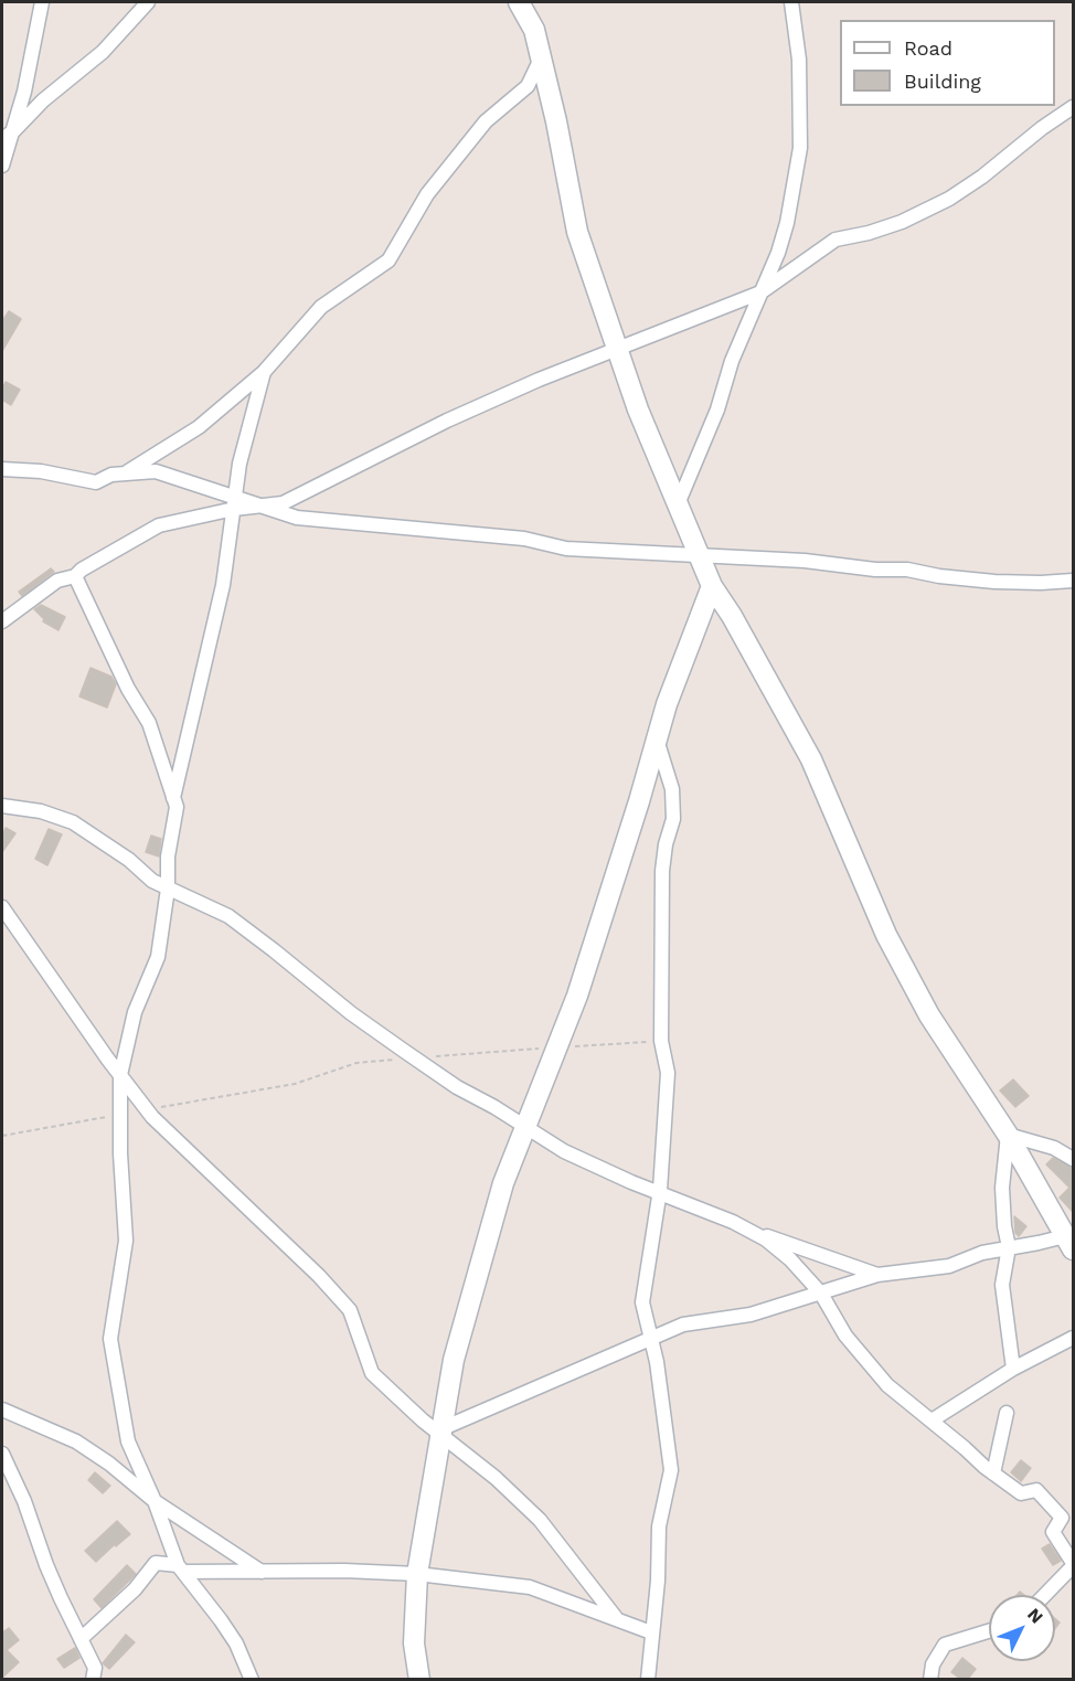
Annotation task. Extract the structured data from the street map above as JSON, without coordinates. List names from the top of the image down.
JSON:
{
  "legend": ["Road", "Building"],
  "north": "top right"
}
